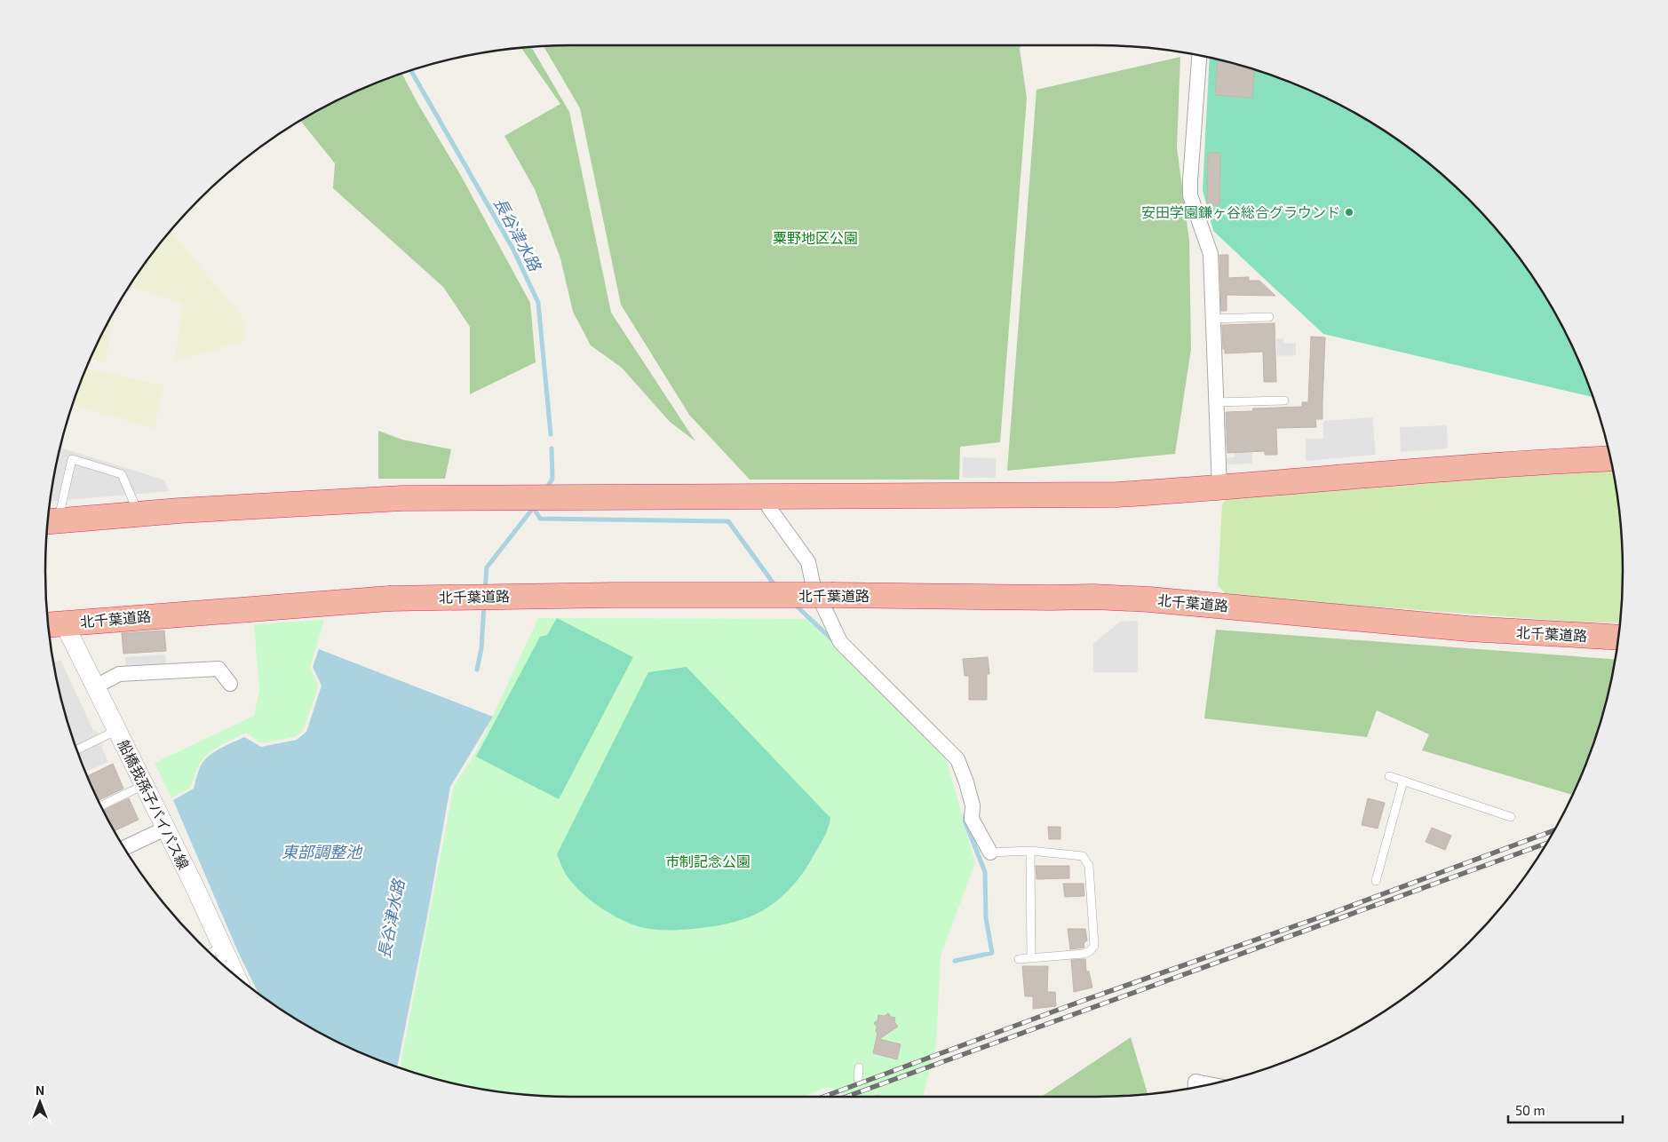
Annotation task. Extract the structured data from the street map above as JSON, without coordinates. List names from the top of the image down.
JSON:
{
  "streets": {
    "highway": ["北千葉道路"],
    "street": ["船橋我孫子バイパス線"]
  },
  "crossings": [
    ["北千葉道路", "船橋我孫子バイパス線"]
  ],
  "water": ["長谷津水路", "東部調整池"],
  "parks": ["粟野地区公園", "市制記念公園"],
  "places": ["安田学園鎌ヶ谷総合グラウンド"],
  "scale_bar": "50 m",
  "north": "top"
}
